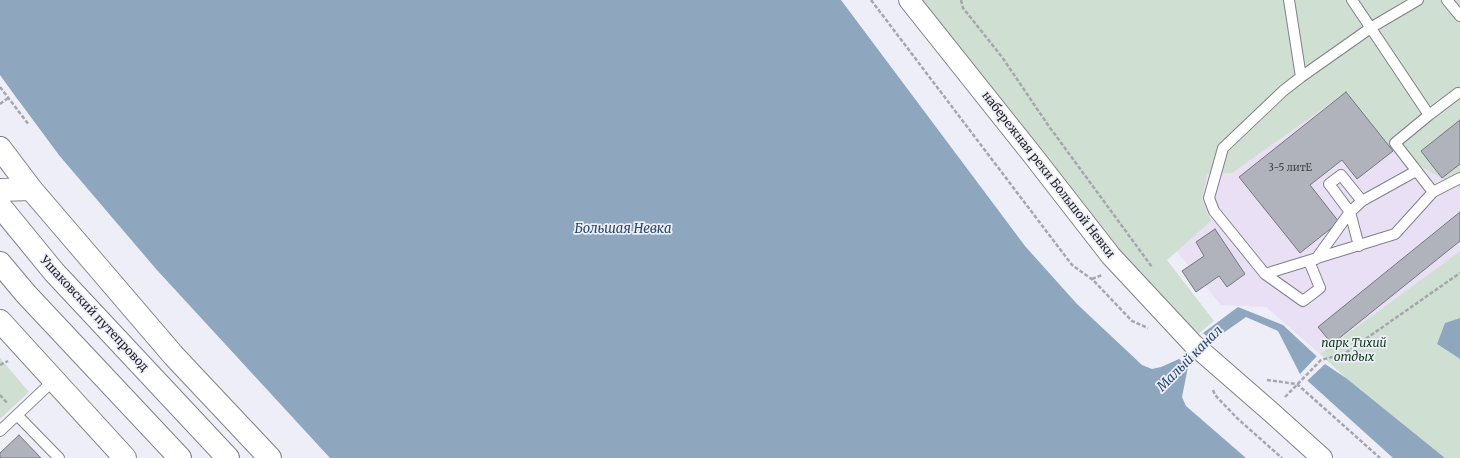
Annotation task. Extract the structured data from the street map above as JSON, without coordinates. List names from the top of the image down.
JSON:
{
  "streets": {
    "main road": ["Ушаковский путепровод"],
    "street": ["набережная реки Большой Невки"]
  },
  "water": ["Большая Невка", "Малый канал"],
  "parks": ["парк Тихий отдых"],
  "house_numbers": ["3-5 литЕ"]
}
